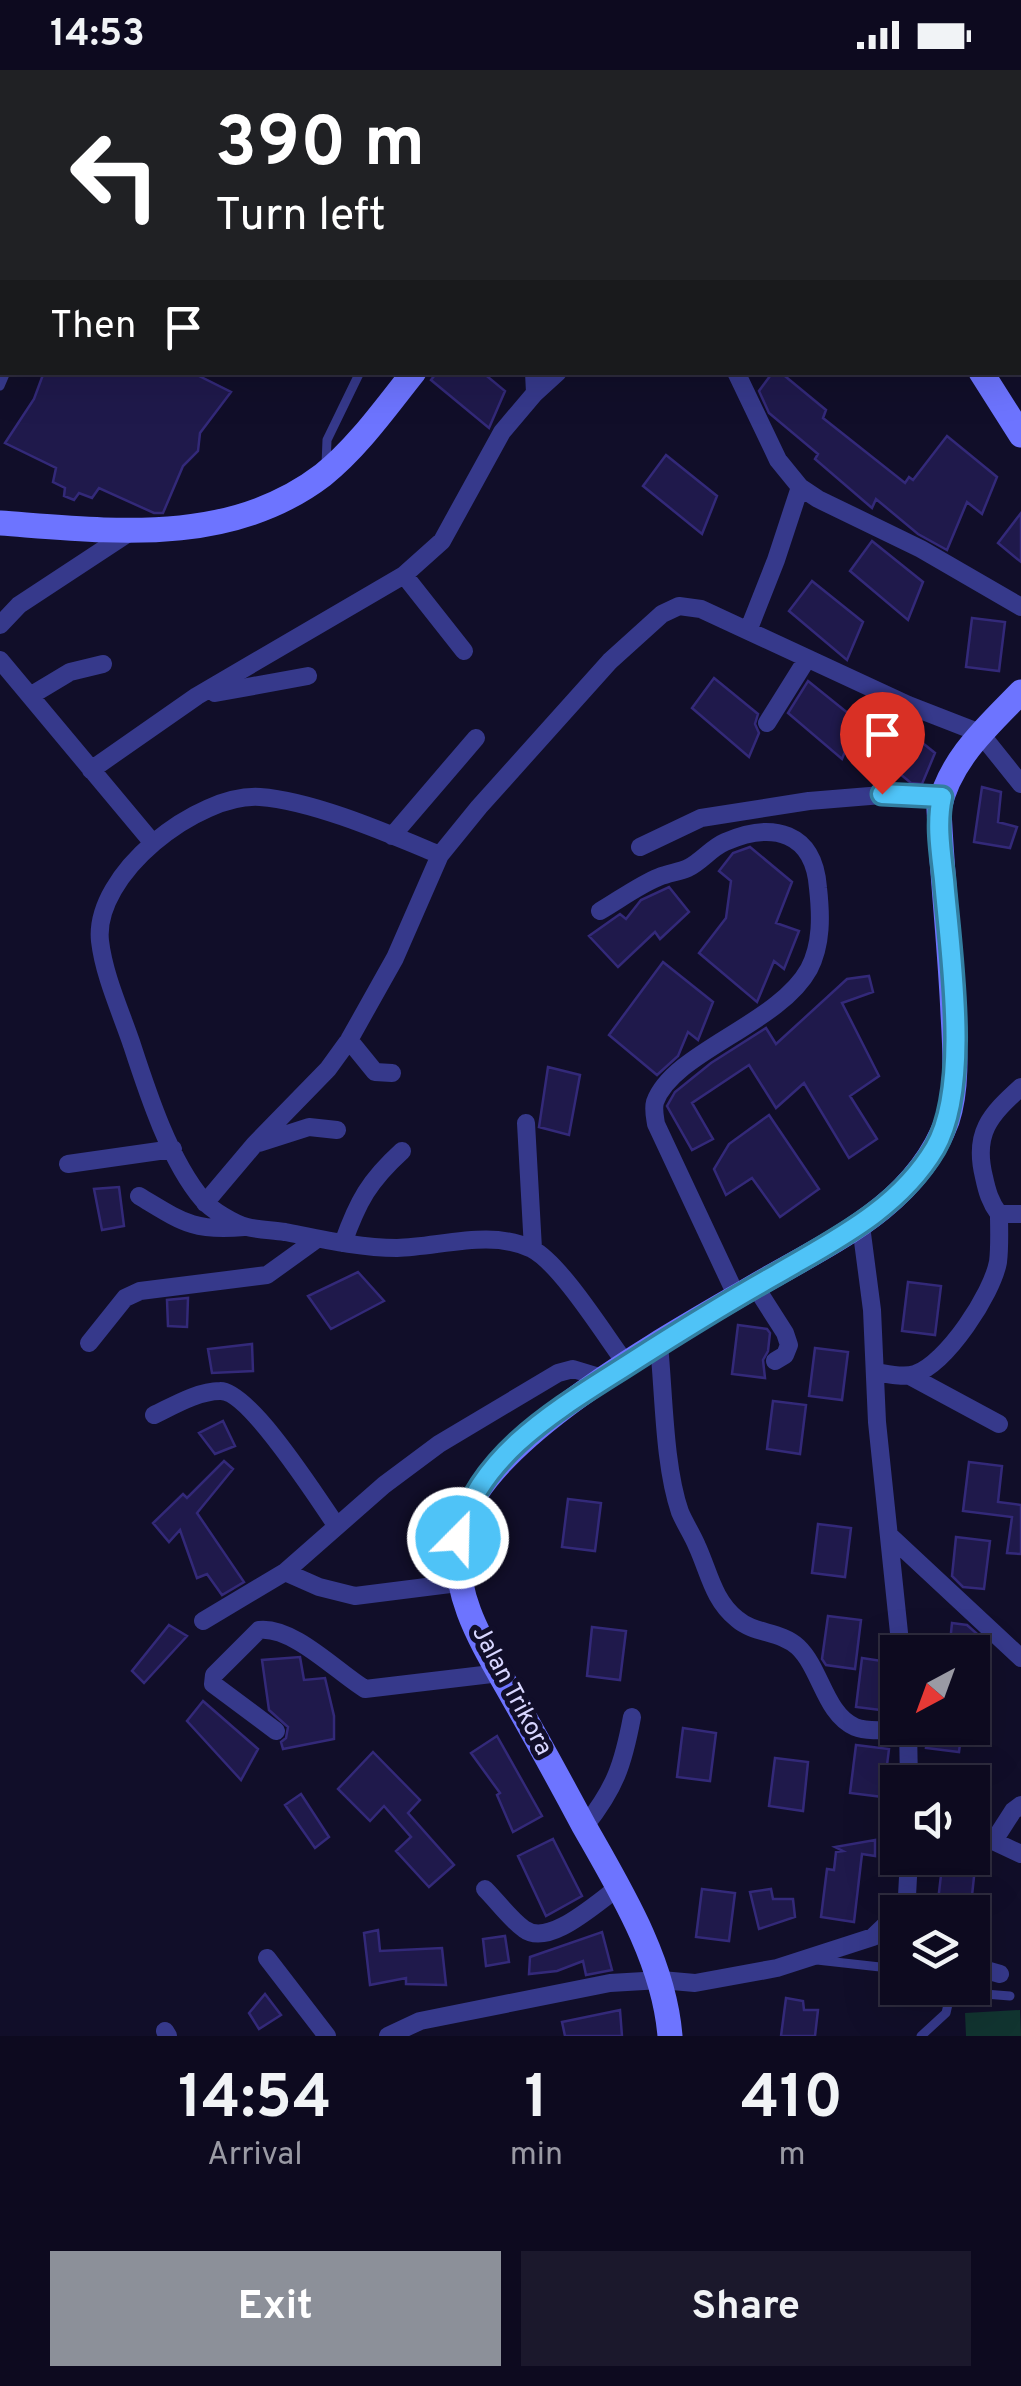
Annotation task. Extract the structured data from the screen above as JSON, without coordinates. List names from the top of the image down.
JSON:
{
  "streets": {
    "street": ["Jalan Trikora"]
  },
  "north": "bottom left",
  "page": {
    "status": "14:53",
    "turn": ["390 m", "Turn left"],
    "then": "Then",
    "eta": [
      "14:54",
      "Arrival",
      "1",
      "min",
      "410",
      "m"
    ],
    "buttons": ["Exit", "Share"]
  }
}
